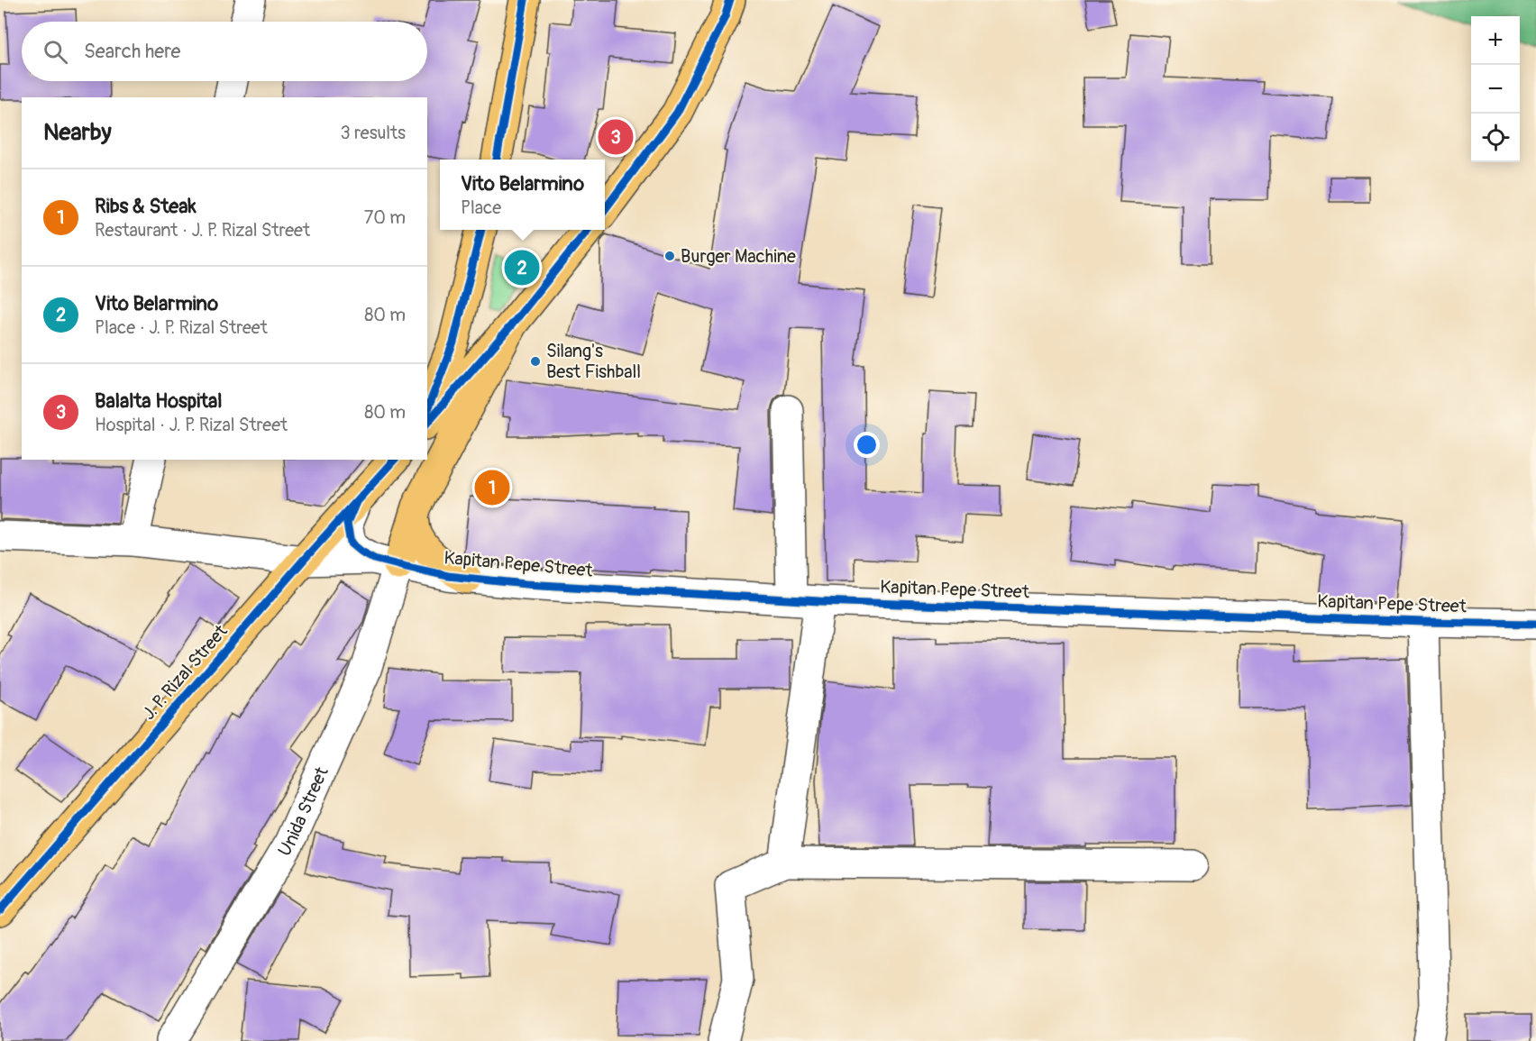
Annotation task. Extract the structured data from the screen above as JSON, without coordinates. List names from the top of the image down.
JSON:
{
  "streets": {
    "main road": ["J. P. Rizal Street"],
    "street": ["Kapitan Pepe Street", "Unida Street"]
  },
  "crossings": [
    ["Kapitan Pepe Street", "Unida Street"]
  ],
  "places": ["Burger Machine", "Silang's Best Fishball"],
  "page": {
    "map_buttons": ["+", "−"],
    "search": "Search here",
    "heading": ["Nearby", "3 results"],
    "pins": ["3", "2", "1"],
    "popup": ["Vito Belarmino", "Place"],
    "list": [
      {
        "mark": "1",
        "name": "Ribs & Steak",
        "note": "Restaurant · J. P. Rizal Street",
        "value": "70 m"
      },
      {
        "mark": "2",
        "name": "Vito Belarmino",
        "note": "Place · J. P. Rizal Street",
        "value": "80 m"
      },
      {
        "mark": "3",
        "name": "Balalta Hospital",
        "note": "Hospital · J. P. Rizal Street",
        "value": "80 m"
      }
    ]
  }
}
